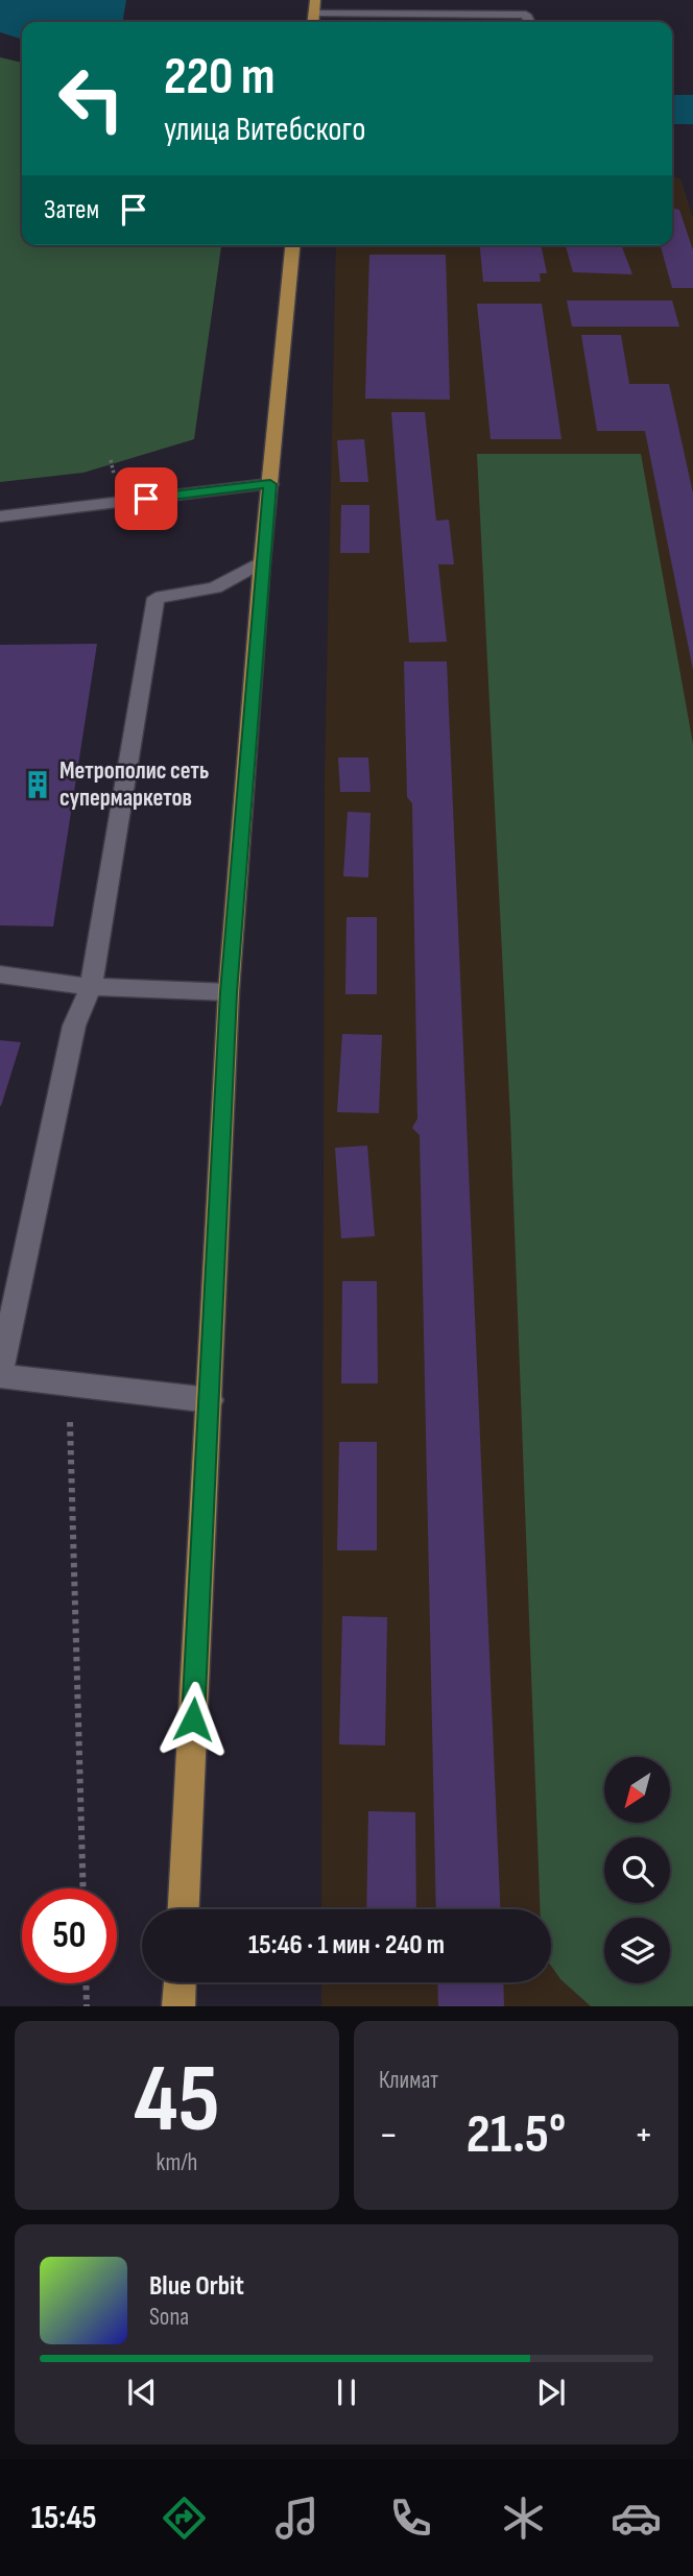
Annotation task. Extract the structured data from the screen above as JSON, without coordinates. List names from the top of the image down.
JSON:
{
  "places": {
    "building": ["Метрополис cеть супермаркетов"]
  },
  "north": "bottom left",
  "page": {
    "turn": ["220 m", "улица Витебского"],
    "then": "Затем",
    "limit": "50",
    "trip": "15:46 · 1 мин · 240 m",
    "tile": [
      ["45", "km/h"],
      "Климат"
    ],
    "heat": ["−", "21.5°", "+"],
    "song": ["Blue Orbit", "Sona"],
    "tabs": "15:45"
  }
}
